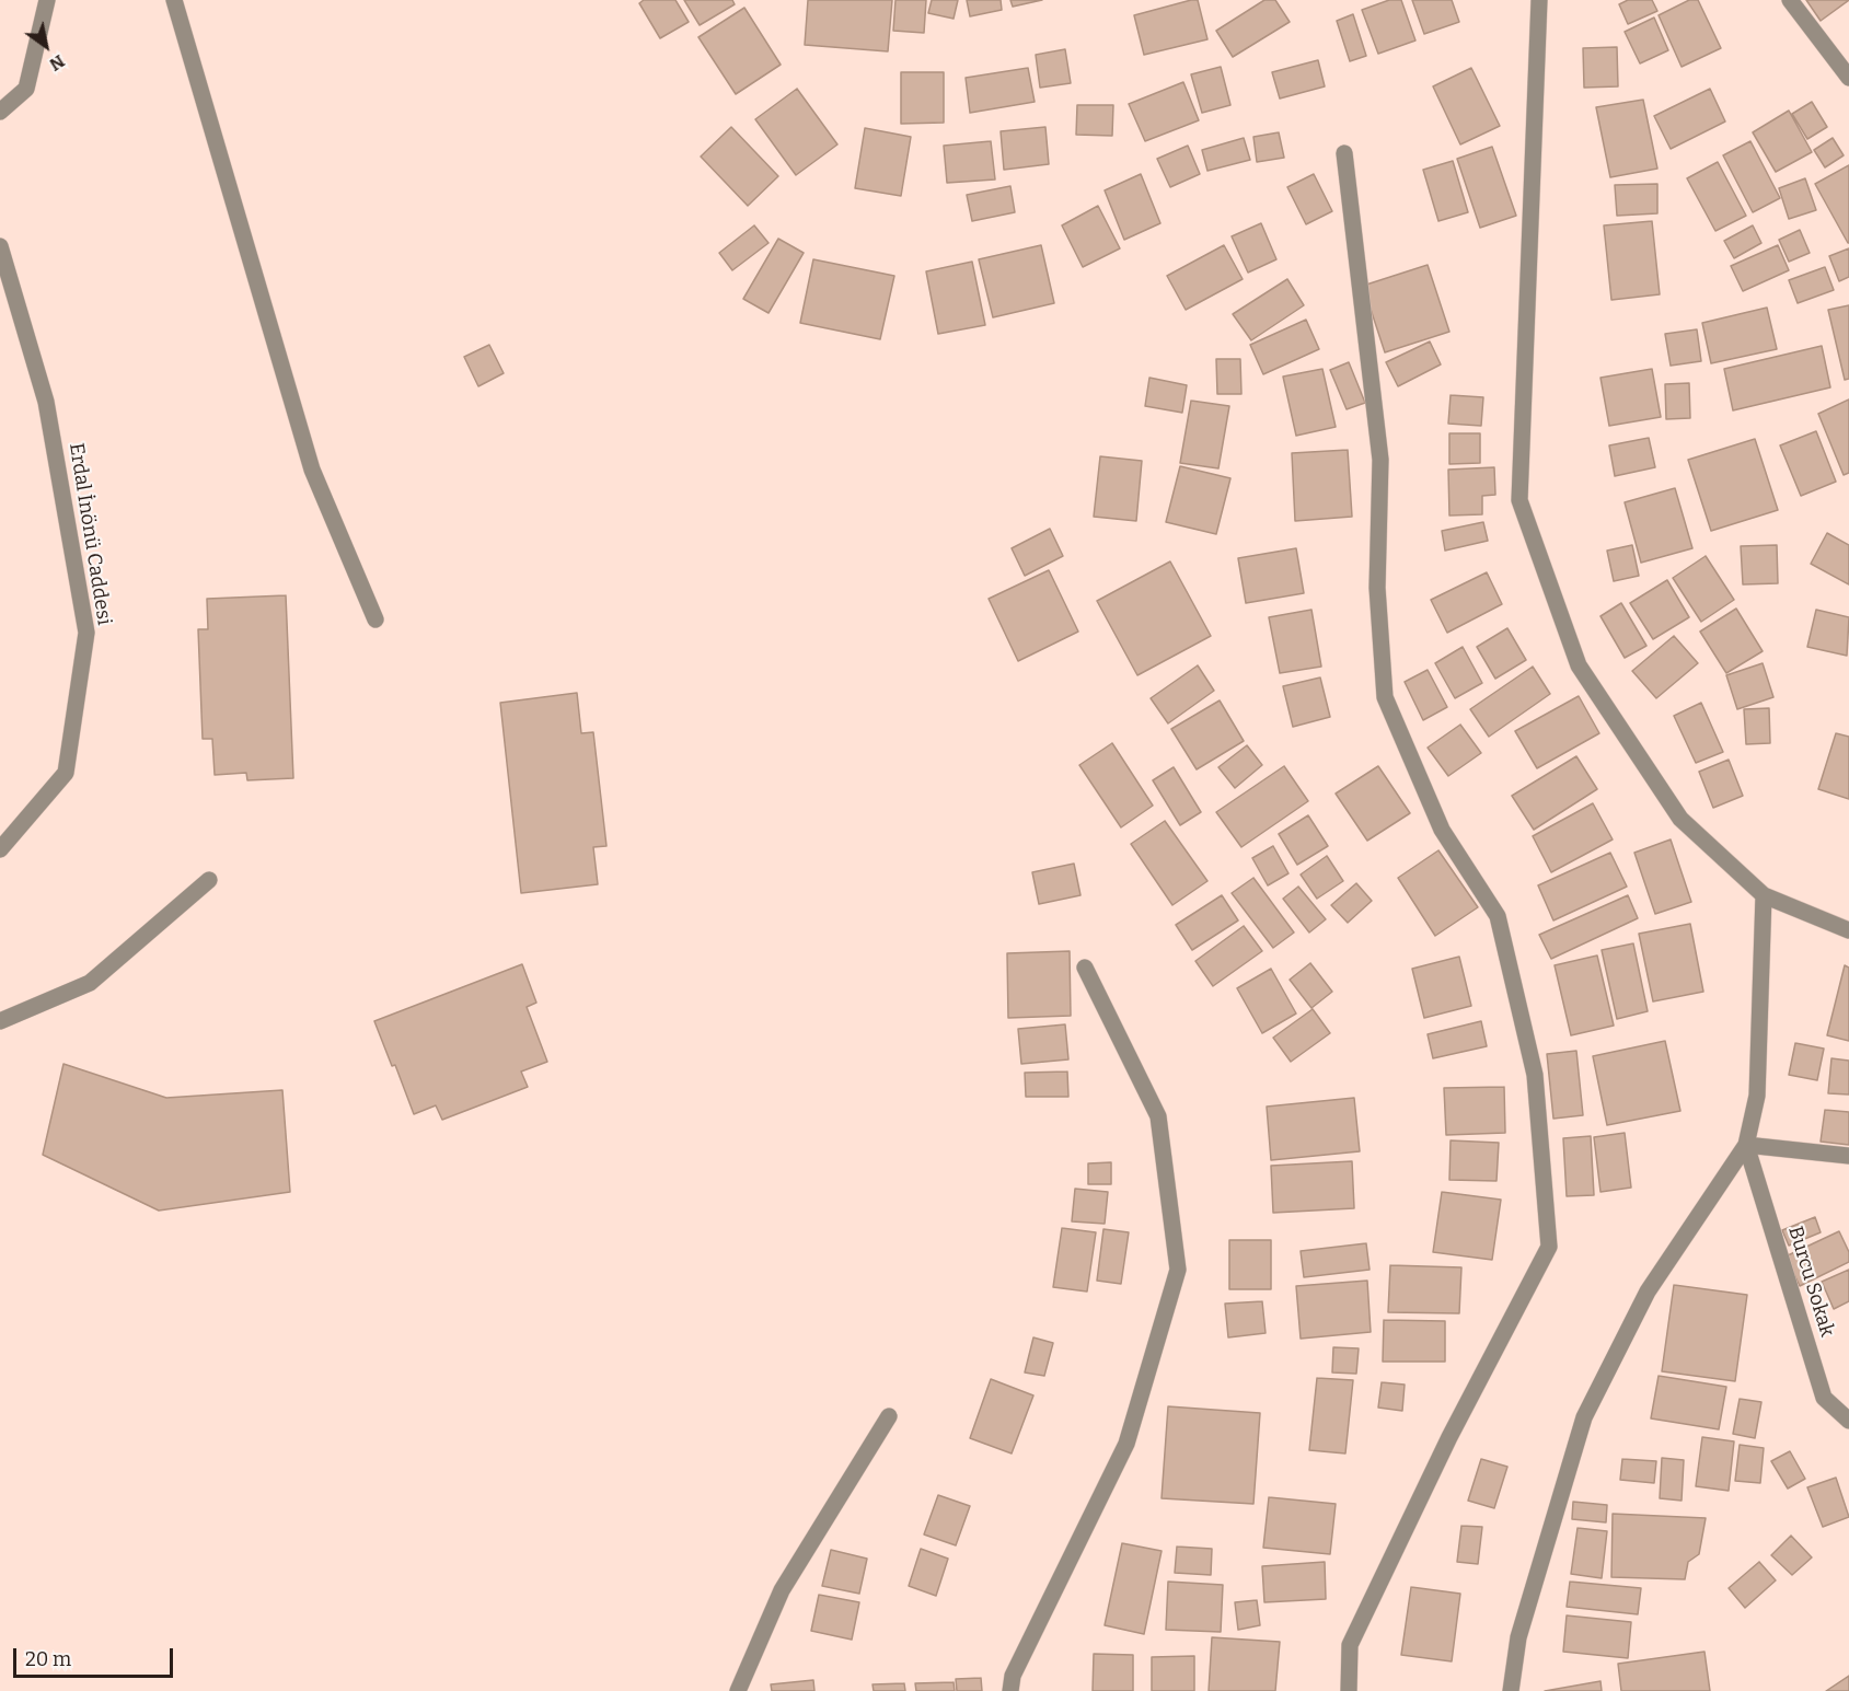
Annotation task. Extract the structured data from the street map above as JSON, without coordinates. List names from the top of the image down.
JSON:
{
  "streets": {
    "street": ["Erdal İnönü Caddesi", "Burcu Sokak"]
  },
  "scale_bar": "20 m",
  "north": "bottom right"
}
